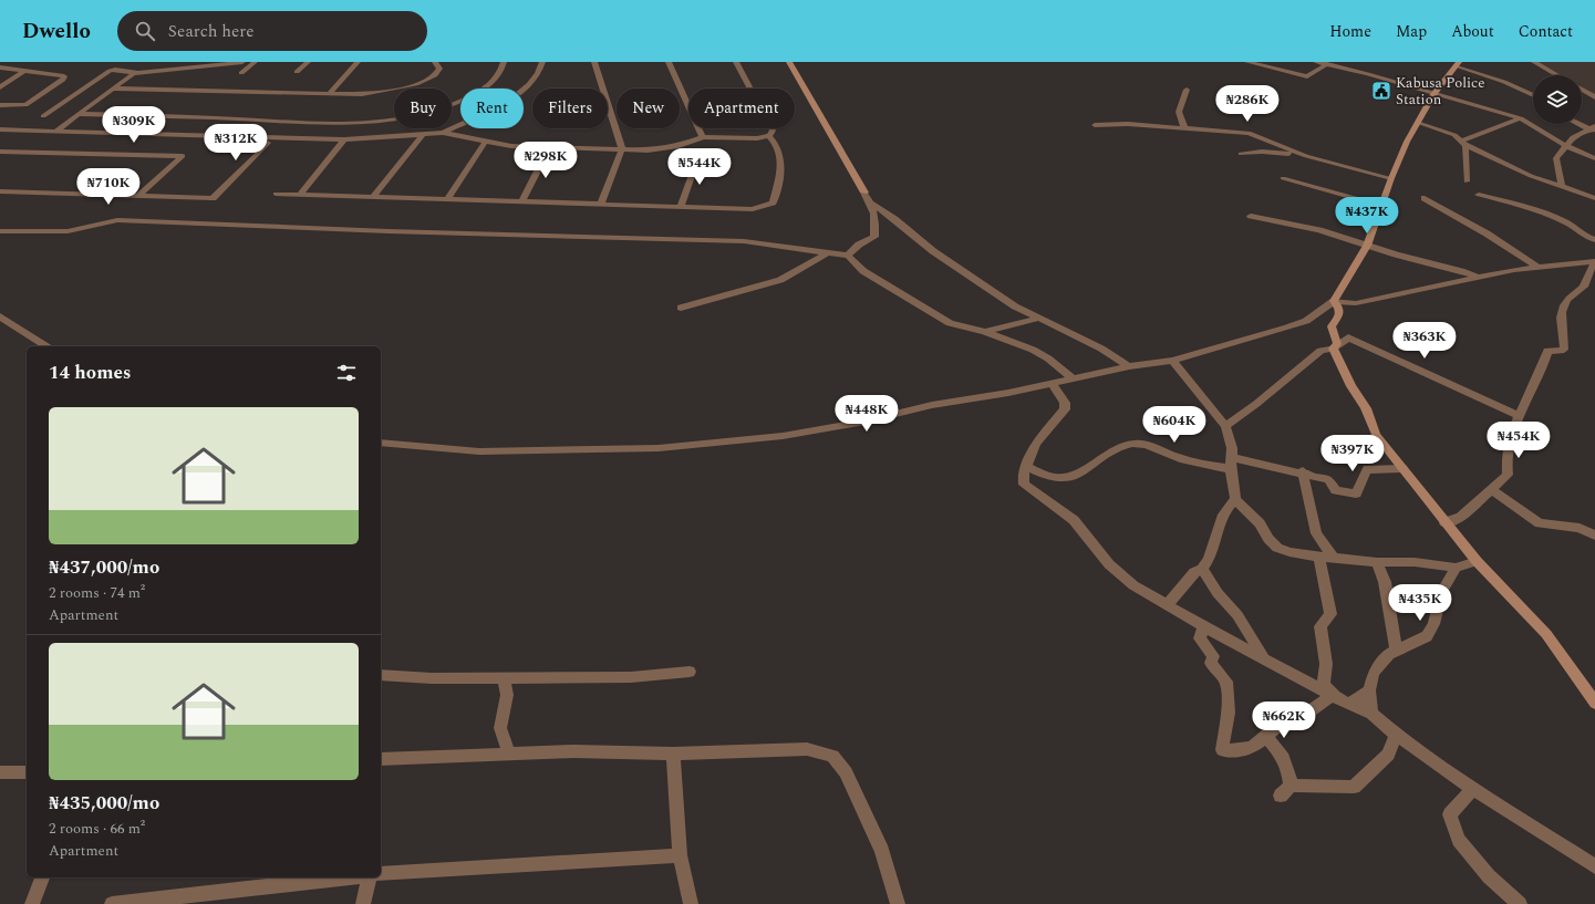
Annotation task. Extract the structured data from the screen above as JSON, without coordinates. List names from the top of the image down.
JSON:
{
  "places": {
    "public building": ["Kabusa Police Station"]
  },
  "page": {
    "header": "Dwello",
    "search": "Search here",
    "nav": [
      "Home",
      "Map",
      "About",
      "Contact"
    ],
    "price": [
      "₦286K",
      "₦309K",
      "₦312K",
      "₦298K",
      "₦544K",
      "₦710K",
      "₦437K",
      "₦363K",
      "₦448K",
      "₦604K",
      "₦454K",
      "₦397K",
      "₦435K",
      "₦662K"
    ],
    "chip": [
      "Buy",
      "Rent",
      "Filters",
      "New",
      "Apartment"
    ],
    "heading": "14 homes",
    "list": [
      {
        "name": "₦437,000/mo",
        "note": "2 rooms · 74 m² · Apartment"
      },
      {
        "name": "₦435,000/mo",
        "note": "2 rooms · 66 m² · Apartment"
      }
    ]
  }
}
